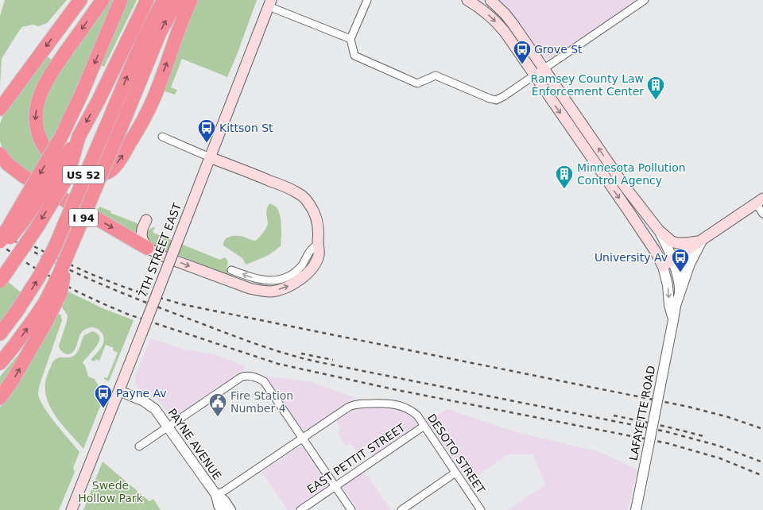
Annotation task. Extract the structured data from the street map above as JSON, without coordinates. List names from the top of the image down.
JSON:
{
  "streets": {
    "highway": ["US 52", "I 94"],
    "main road": ["7TH STREET EAST", "LAFAYETTE ROAD"],
    "street": ["PAYNE AVENUE", "DESOTO STREET", "EAST PETTIT STREET"]
  },
  "crossings": [
    ["7TH STREET EAST", "PAYNE AVENUE"],
    ["DESOTO STREET", "EAST PETTIT STREET"]
  ],
  "parks": ["Swede Hollow Park"],
  "places": {
    "bus stop": [
      "Grove St",
      "Kittson St",
      "University Av",
      "Payne Av"
    ],
    "building": ["Ramsey County Law Enforcement Center", "Minnesota Pollution Control Agency"],
    "public building": ["Fire Station Number 4"]
  }
}
